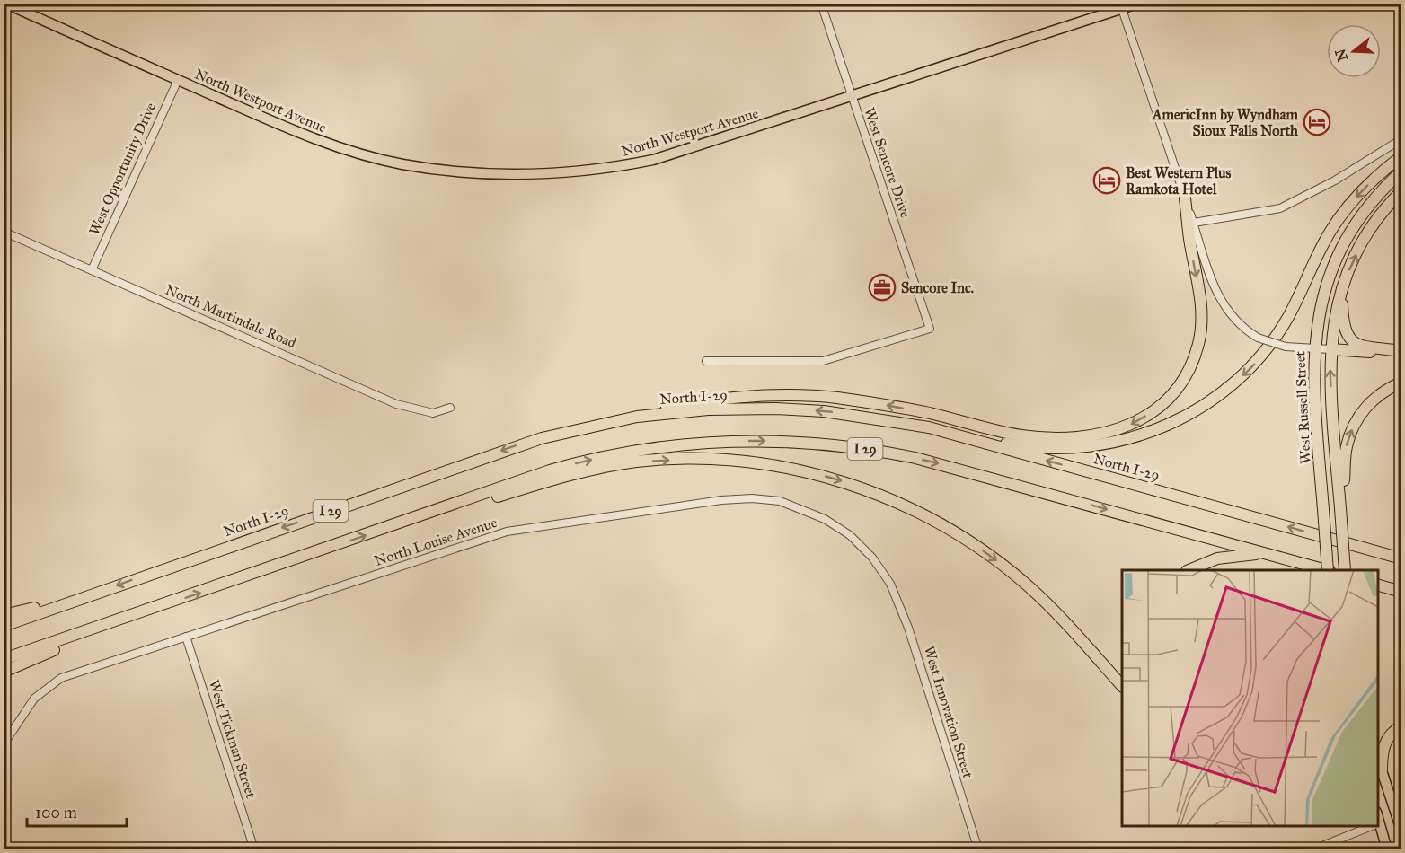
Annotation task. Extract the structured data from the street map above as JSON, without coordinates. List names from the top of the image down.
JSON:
{
  "streets": {
    "highway": ["North I-29", "West Russell Street", "I 29"],
    "main road": ["North Westport Avenue"],
    "street": [
      "West Sencore Drive",
      "West Opportunity Drive",
      "North Martindale Road",
      "North Louise Avenue",
      "West Innovation Street",
      "West Tickman Street"
    ]
  },
  "crossings": [
    ["North Westport Avenue", "West Sencore Drive"],
    ["North Westport Avenue", "West Opportunity Drive"],
    ["West Opportunity Drive", "North Martindale Road"],
    ["North Louise Avenue", "West Innovation Street"],
    ["North Louise Avenue", "West Tickman Street"]
  ],
  "places": {
    "hotel": ["AmericInn by Wyndham Sioux Falls North", "Best Western Plus Ramkota Hotel"],
    "office": ["Sencore Inc."]
  },
  "scale_bar": "100 m",
  "north": "left"
}
